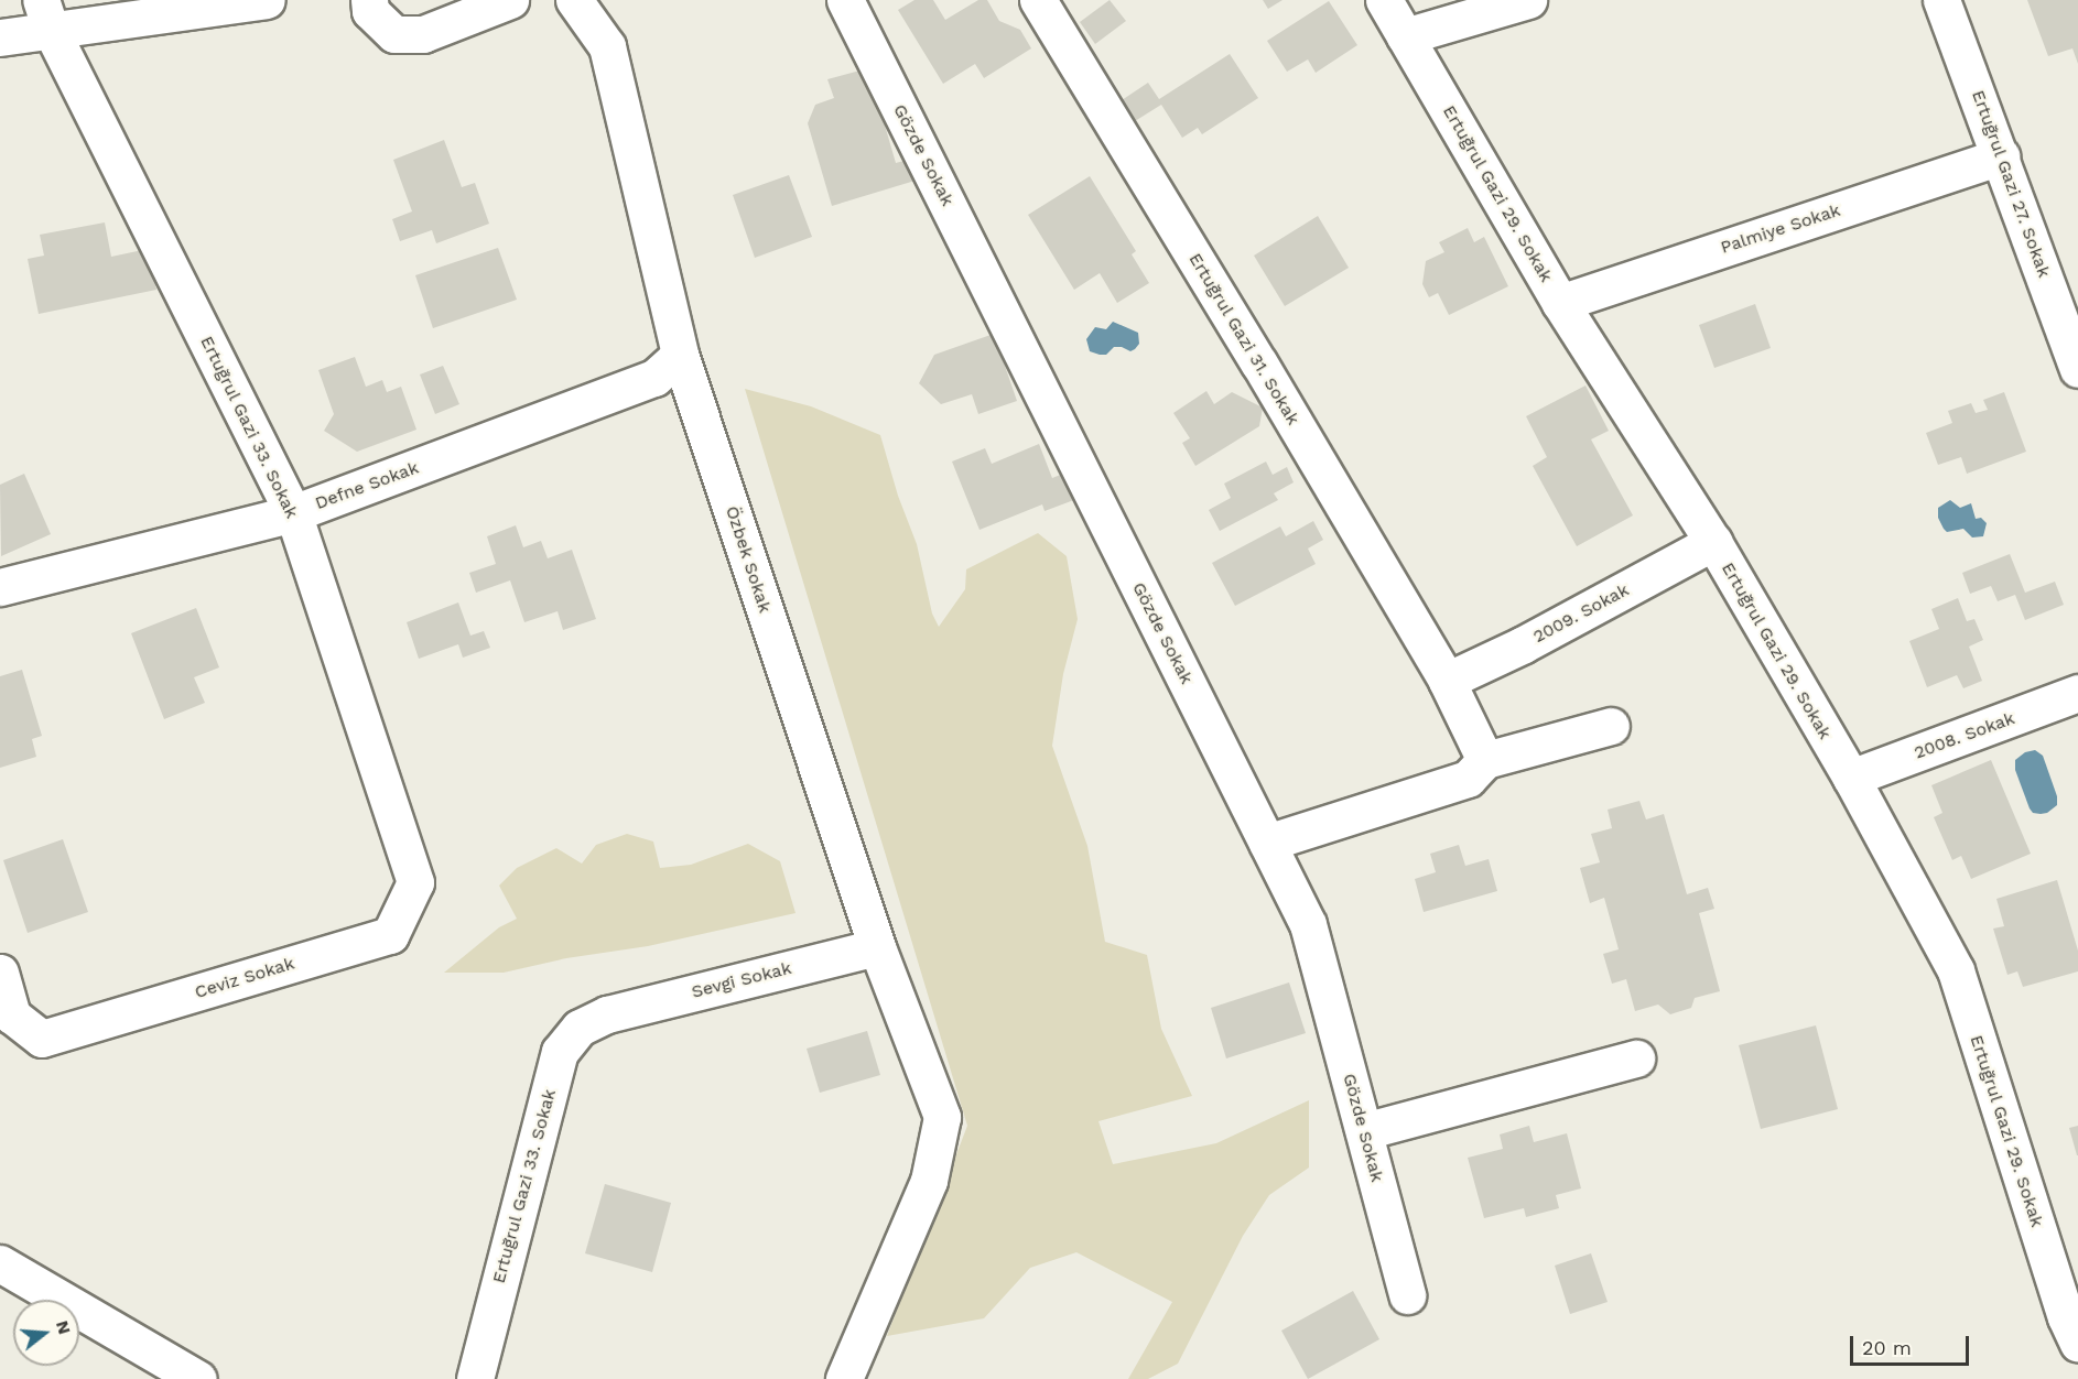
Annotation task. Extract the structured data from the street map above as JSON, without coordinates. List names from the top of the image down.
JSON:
{
  "streets": {
    "street": [
      "Gözde Sokak",
      "Ertuğrul Gazi 27. Sokak",
      "Ertuğrul Gazi 29. Sokak",
      "Palmiye Sokak",
      "Ertuğrul Gazi 31. Sokak",
      "Ertuğrul Gazi 33. Sokak",
      "Defne Sokak",
      "Özbek Sokak",
      "2009. Sokak",
      "2008. Sokak",
      "Ceviz Sokak",
      "Sevgi Sokak"
    ]
  },
  "crossings": [
    ["Ertuğrul Gazi 27. Sokak", "Palmiye Sokak"],
    ["Ertuğrul Gazi 29. Sokak", "Palmiye Sokak"],
    ["Ertuğrul Gazi 29. Sokak", "2009. Sokak"],
    ["Ertuğrul Gazi 29. Sokak", "2008. Sokak"],
    ["Ertuğrul Gazi 31. Sokak", "2009. Sokak"],
    ["Ertuğrul Gazi 33. Sokak", "Defne Sokak"],
    ["Ertuğrul Gazi 33. Sokak", "Ceviz Sokak"],
    ["Ertuğrul Gazi 33. Sokak", "Sevgi Sokak"],
    ["Defne Sokak", "Özbek Sokak"],
    ["Özbek Sokak", "Sevgi Sokak"]
  ],
  "scale_bar": "20 m",
  "north": "right"
}
